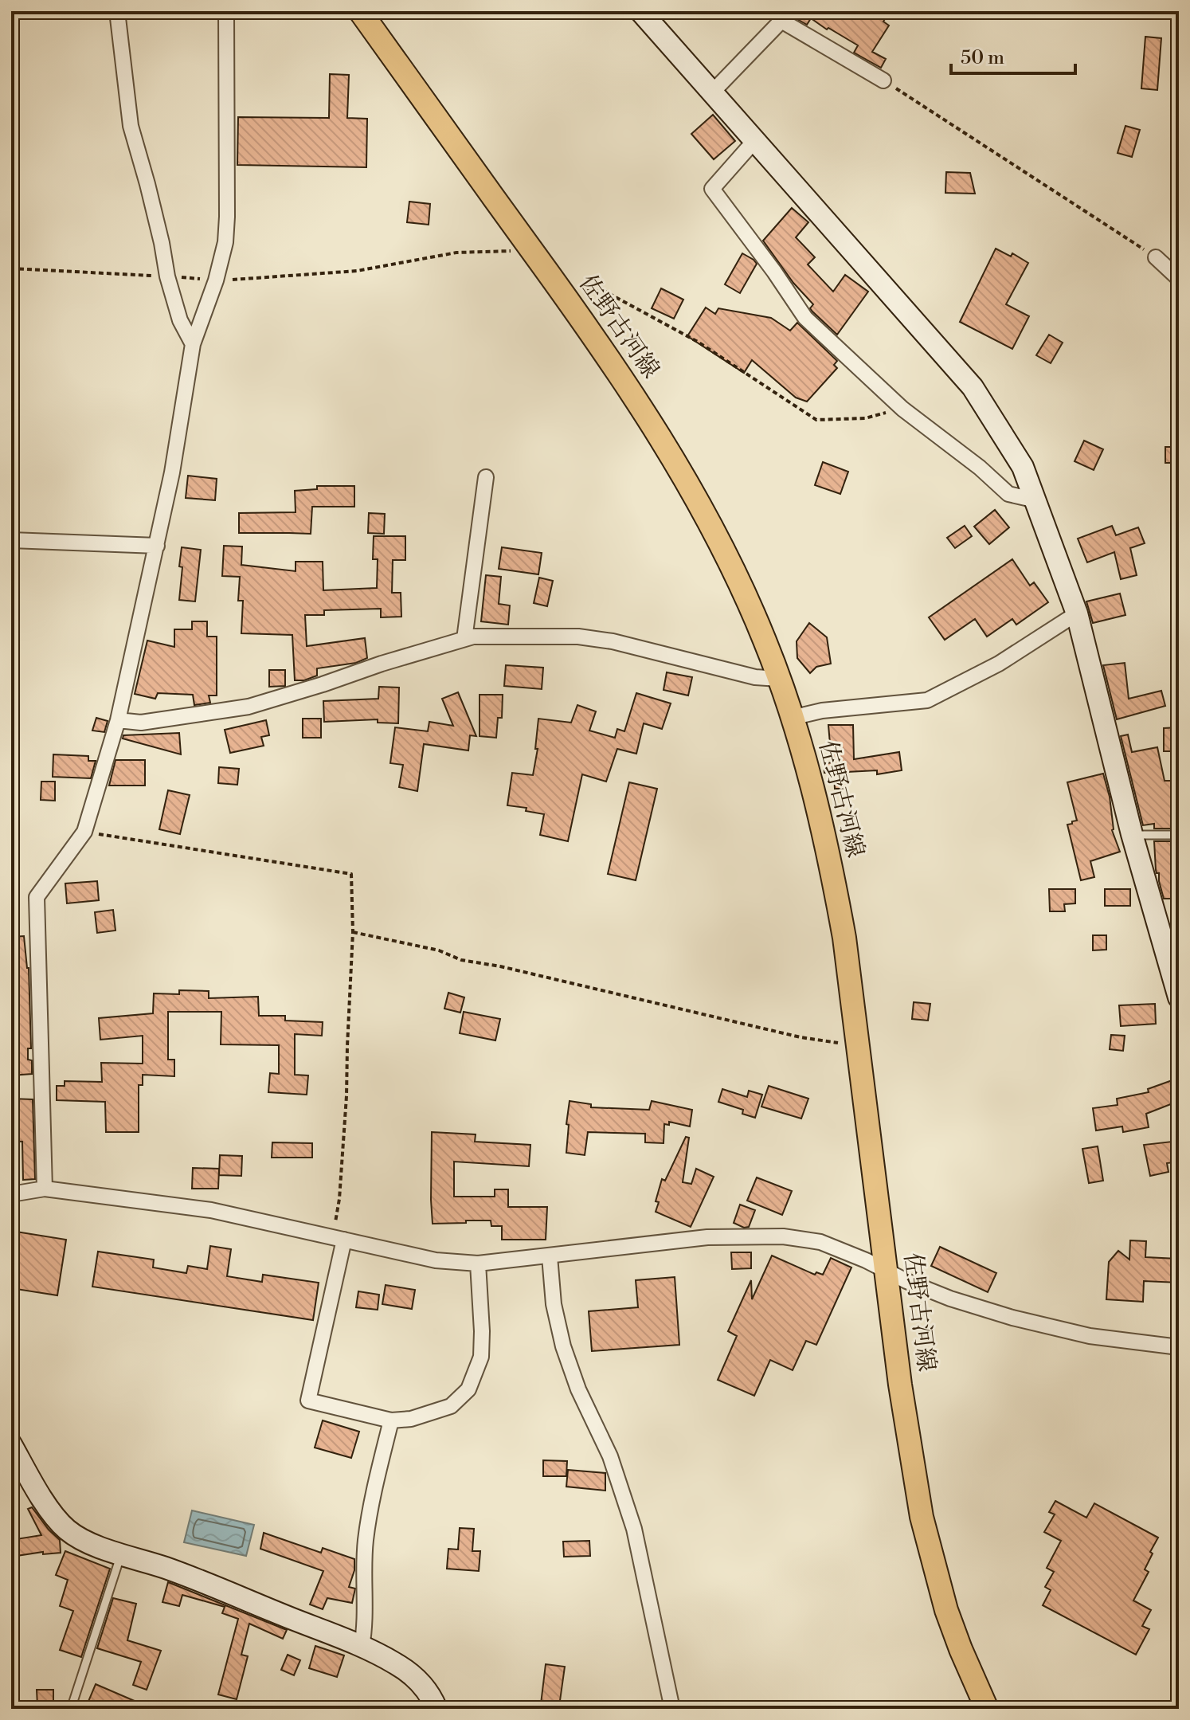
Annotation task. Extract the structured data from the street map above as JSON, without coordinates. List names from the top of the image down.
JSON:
{
  "streets": {
    "main road": ["佐野古河線"]
  },
  "scale_bar": "50 m"
}
